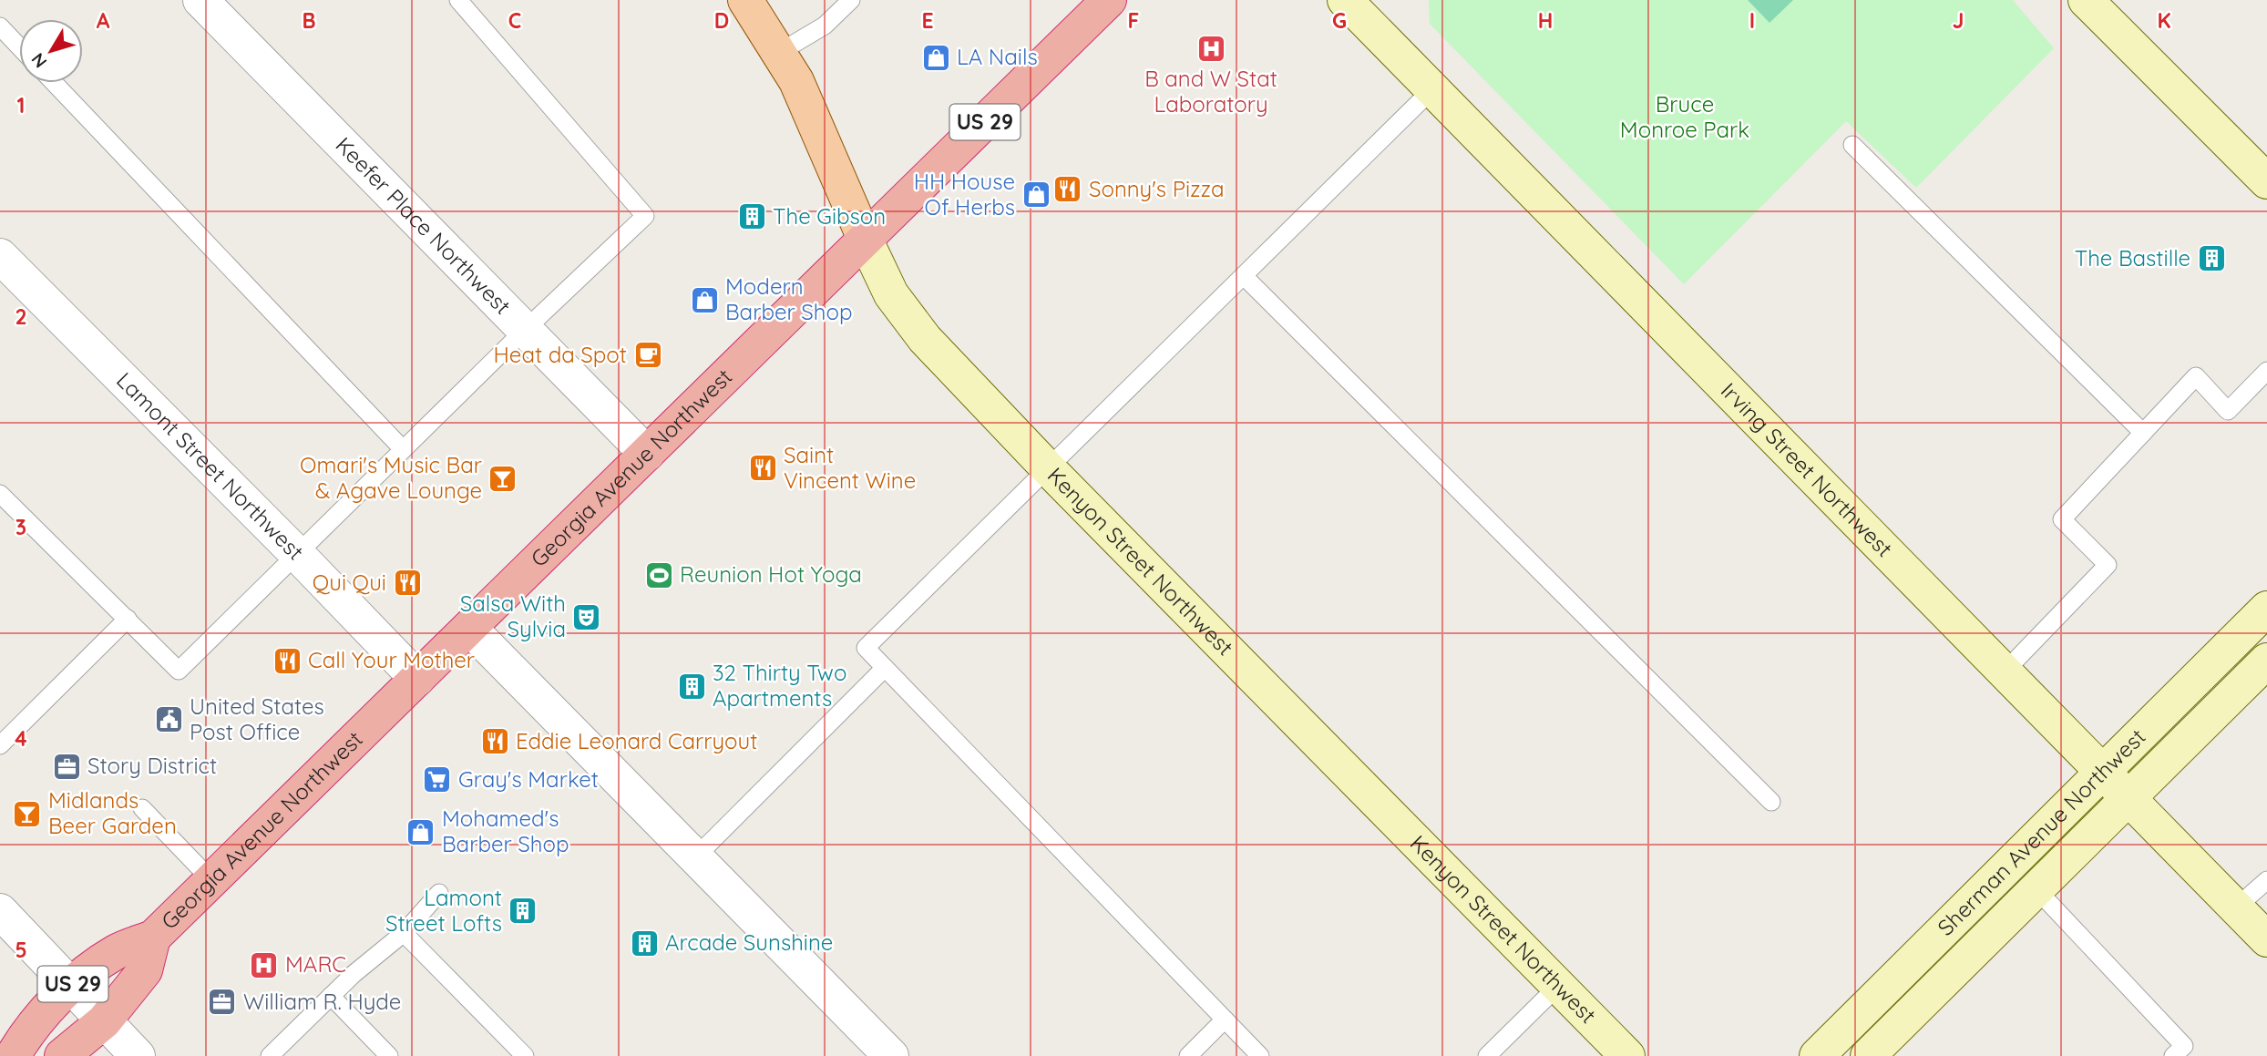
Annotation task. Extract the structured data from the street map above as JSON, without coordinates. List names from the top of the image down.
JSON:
{
  "streets": {
    "highway": ["US 29", "Georgia Avenue Northwest"],
    "main road": ["Irving Street Northwest", "Kenyon Street Northwest", "Sherman Avenue Northwest"],
    "street": ["Keefer Place Northwest", "Lamont Street Northwest"]
  },
  "crossings": [
    ["Keefer Place Northwest", "Georgia Avenue Northwest"],
    ["Lamont Street Northwest", "Georgia Avenue Northwest"],
    ["Georgia Avenue Northwest", "Kenyon Street Northwest"],
    ["Irving Street Northwest", "Sherman Avenue Northwest"]
  ],
  "parks": ["Bruce Monroe Park"],
  "places": {
    "hospital": ["B and W Stat Laboratory", "MARC"],
    "shop": [
      "LA Nails",
      "HH House Of Herbs",
      "Modern Barber Shop",
      "Mohamed's Barber Shop"
    ],
    "restaurant": [
      "Sonny's Pizza",
      "Saint Vincent Wine",
      "Qui Qui",
      "Call Your Mother",
      "Eddie Leonard Carryout"
    ],
    "building": [
      "The Gibson",
      "The Bastille",
      "32 Thirty Two Apartments",
      "Lamont Street Lofts",
      "Arcade Sunshine"
    ],
    "cafe": ["Heat da Spot"],
    "bar": ["Omari's Music Bar & Agave Lounge", "Midlands Beer Garden"],
    "sports": ["Reunion Hot Yoga"],
    "theatre": ["Salsa With Sylvia"],
    "public building": ["United States Post Office"],
    "office": ["Story District", "William R. Hyde"],
    "supermarket": ["Gray's Market"]
  },
  "north": "bottom left",
  "grid": {
    "columns": [
      "A",
      "B",
      "C",
      "D",
      "E",
      "F",
      "G",
      "H",
      "I",
      "J",
      "K"
    ],
    "rows": [
      "1",
      "2",
      "3",
      "4",
      "5"
    ]
  }
}
